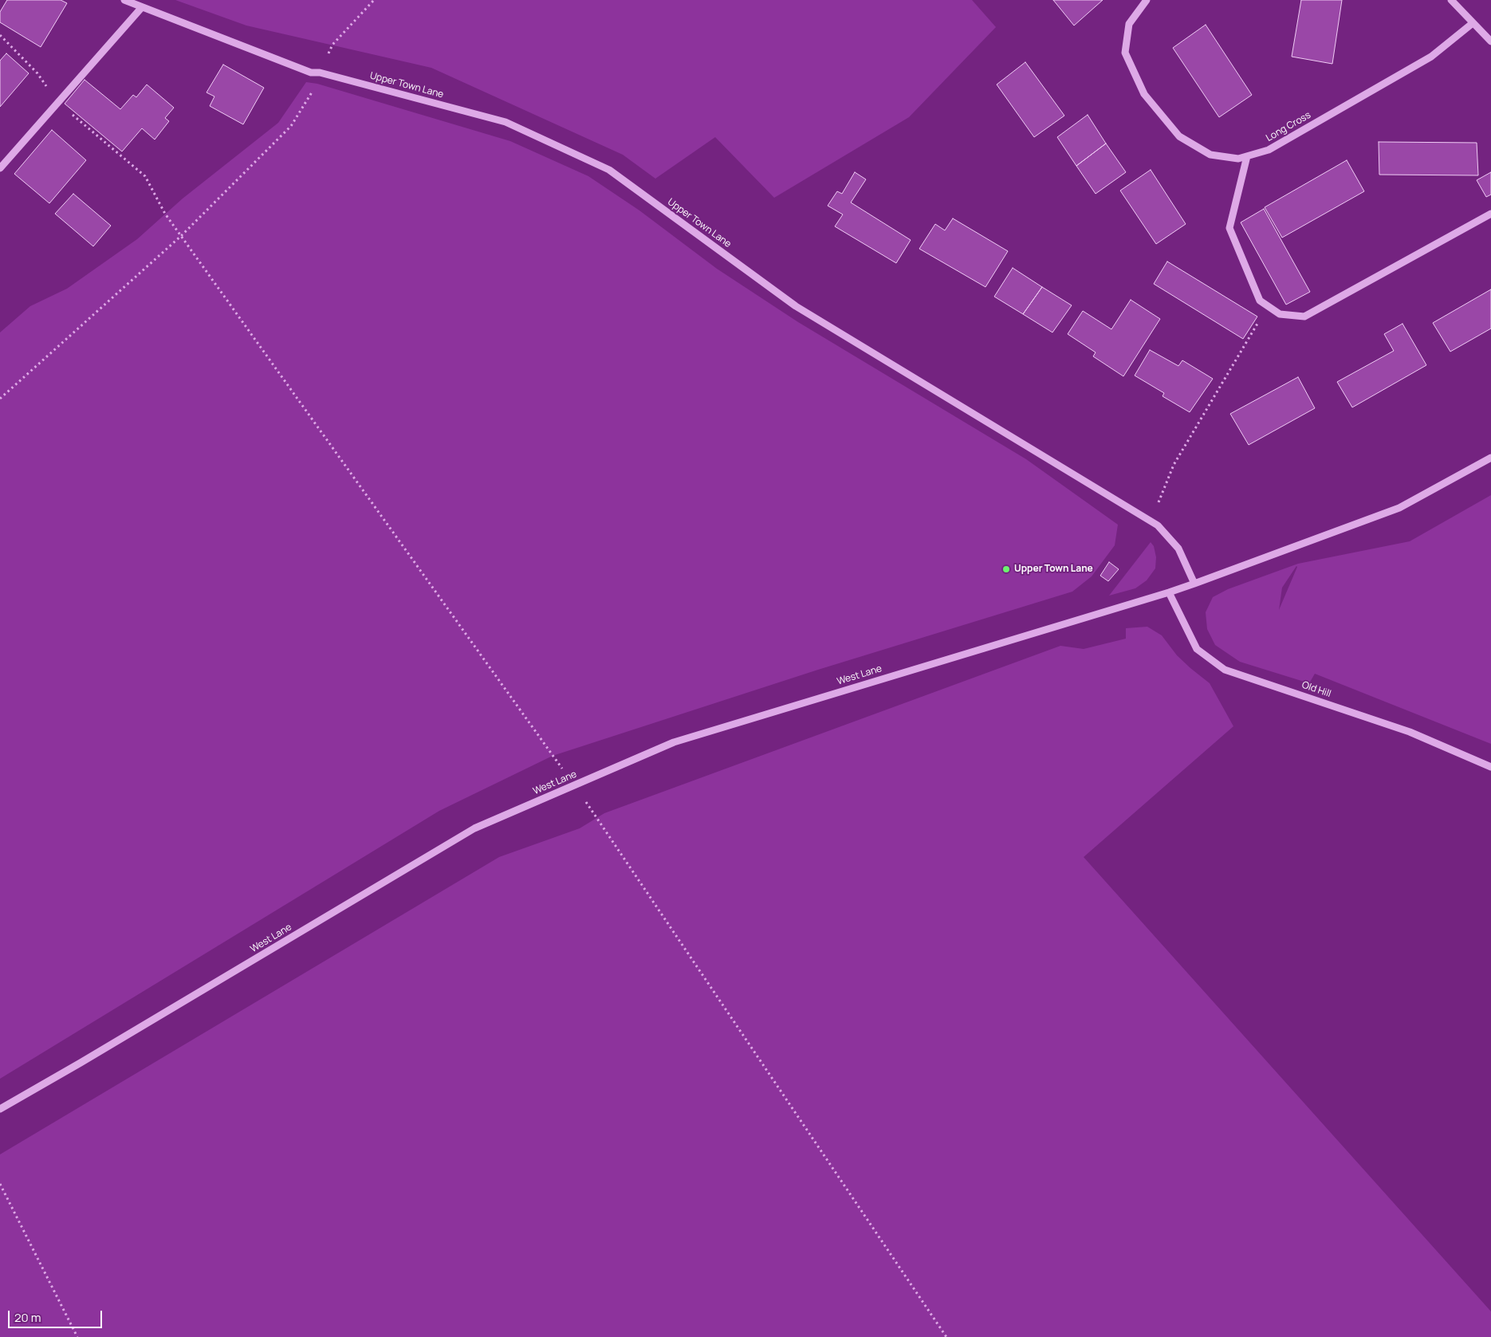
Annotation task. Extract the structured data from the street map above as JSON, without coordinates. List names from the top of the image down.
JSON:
{
  "streets": {
    "street": [
      "Upper Town Lane",
      "Long Cross",
      "West Lane",
      "Old Hill"
    ]
  },
  "crossings": [
    ["Upper Town Lane", "West Lane"],
    ["West Lane", "Old Hill"]
  ],
  "places": ["Upper Town Lane"],
  "scale_bar": "20 m"
}
